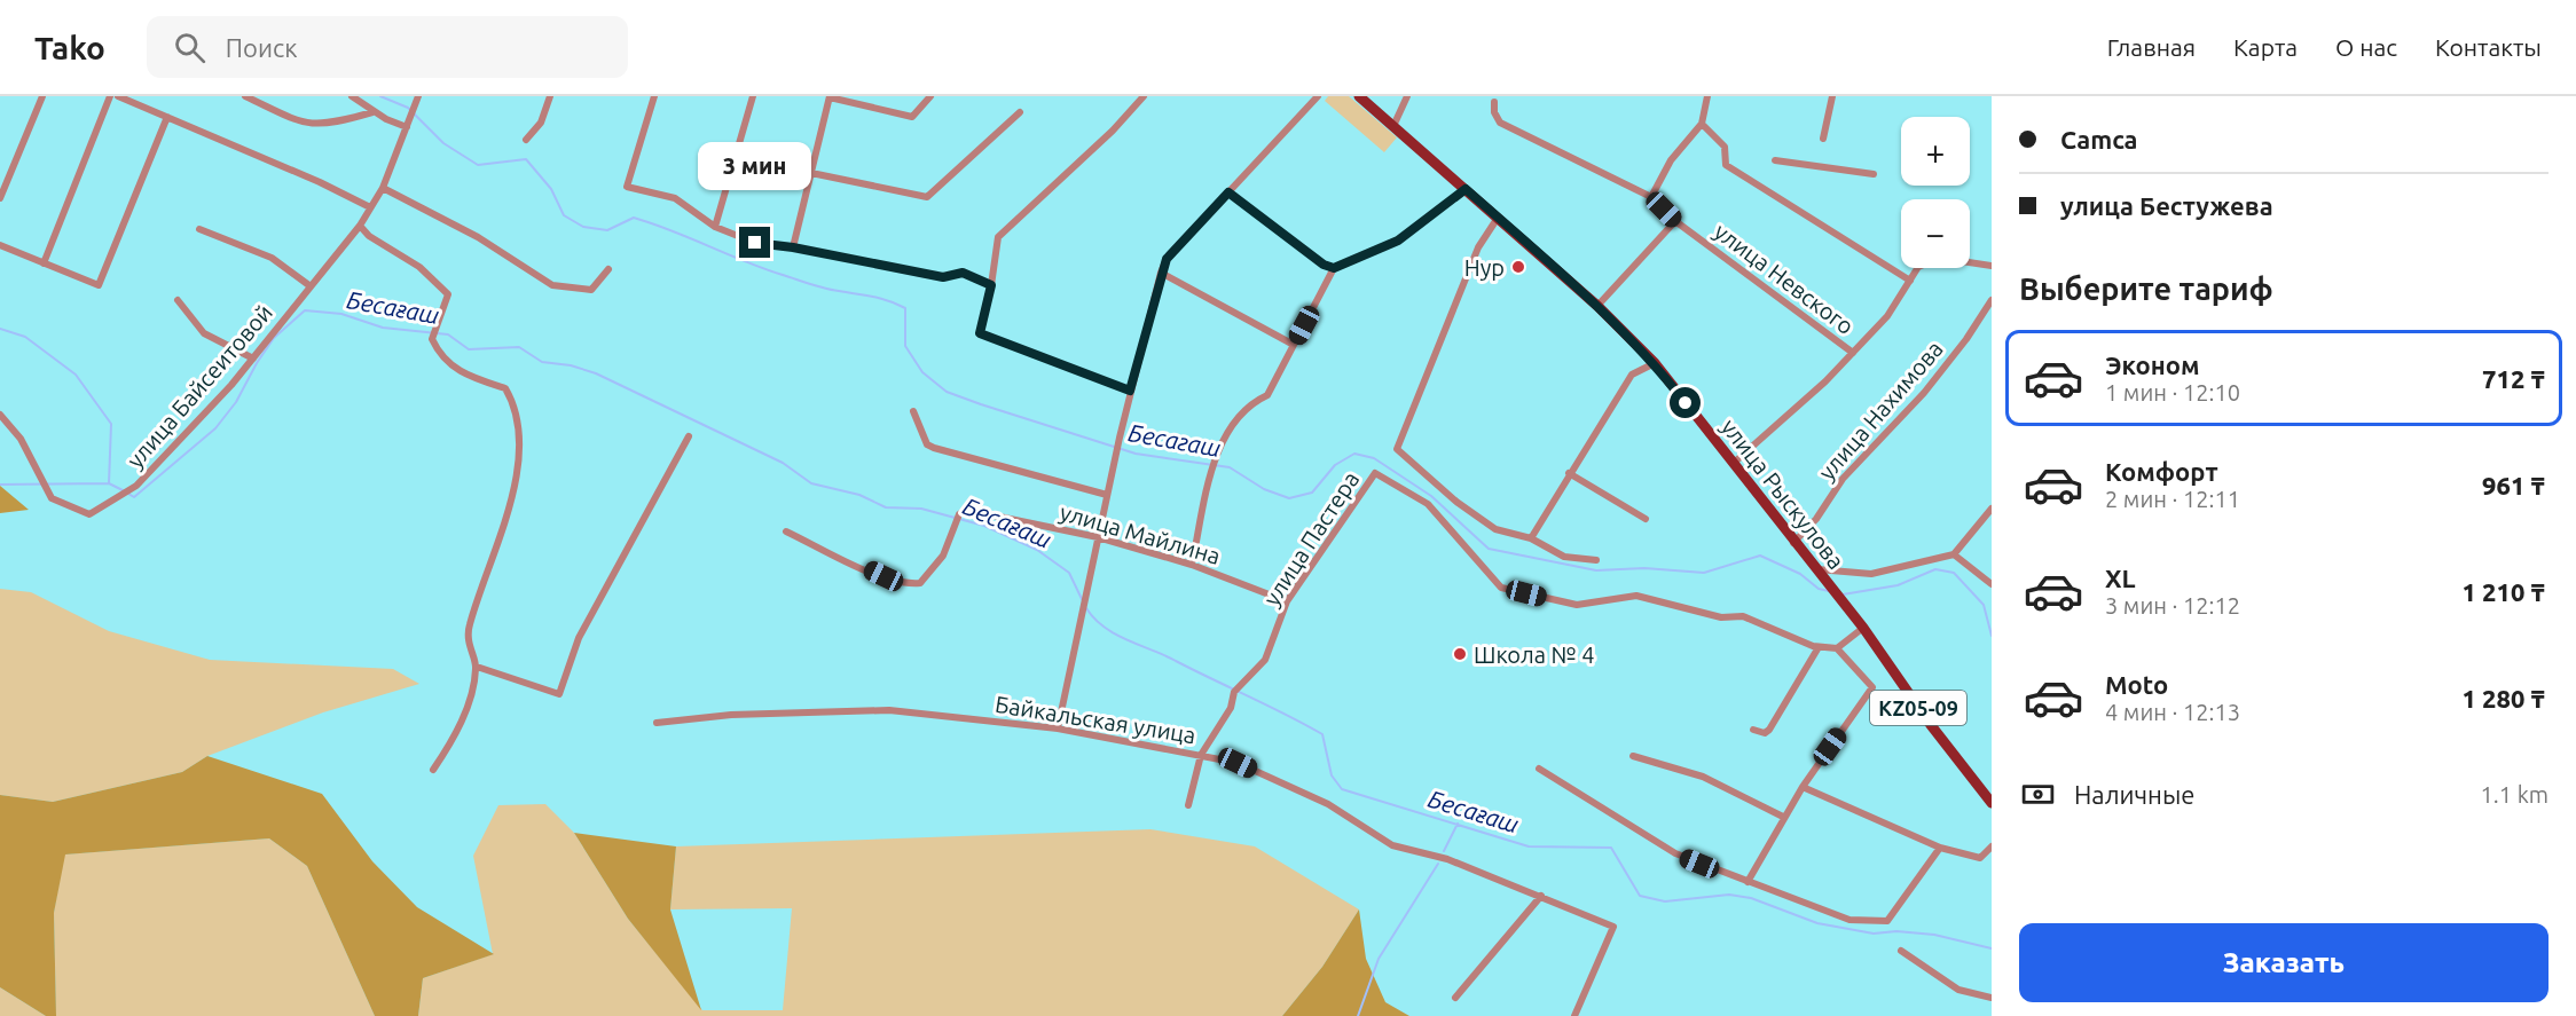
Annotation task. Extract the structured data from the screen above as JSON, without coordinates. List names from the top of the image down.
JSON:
{
  "streets": {
    "main road": ["улица Рыскулова", "KZ05-09"],
    "street": [
      "улица Невского",
      "улица Байсеитовой",
      "улица Нахимова",
      "улица Майлина",
      "улица Пастера",
      "Байкальская улица"
    ]
  },
  "crossings": [
    ["улица Нахимова", "улица Рыскулова"],
    ["улица Майлина", "улица Пастера"],
    ["улица Пастера", "Байкальская улица"]
  ],
  "water": ["Бесағаш", "Бесагаш"],
  "places": ["Hyp", "Школа № 4"],
  "page": {
    "header": "Tako",
    "search": "Поиск",
    "nav": [
      "Главная",
      "Карта",
      "О нас",
      "Контакты"
    ],
    "banner": ["Camca", "улица Бестужева"],
    "map_buttons": ["+", "−"],
    "bubble": "3 мин",
    "heading": "Выберите тариф",
    "list": [
      {
        "name": "Эконом",
        "note": "1 мин · 12:10",
        "value": "712 ₸"
      },
      {
        "name": "Комфорт",
        "note": "2 мин · 12:11",
        "value": "961 ₸"
      },
      {
        "name": "XL",
        "note": "3 мин · 12:12",
        "value": "1 210 ₸"
      },
      {
        "name": "Moto",
        "note": "4 мин · 12:13",
        "value": "1 280 ₸"
      }
    ],
    "pay": ["Наличные", "1.1 km"],
    "buttons": "Заказать"
  }
}
